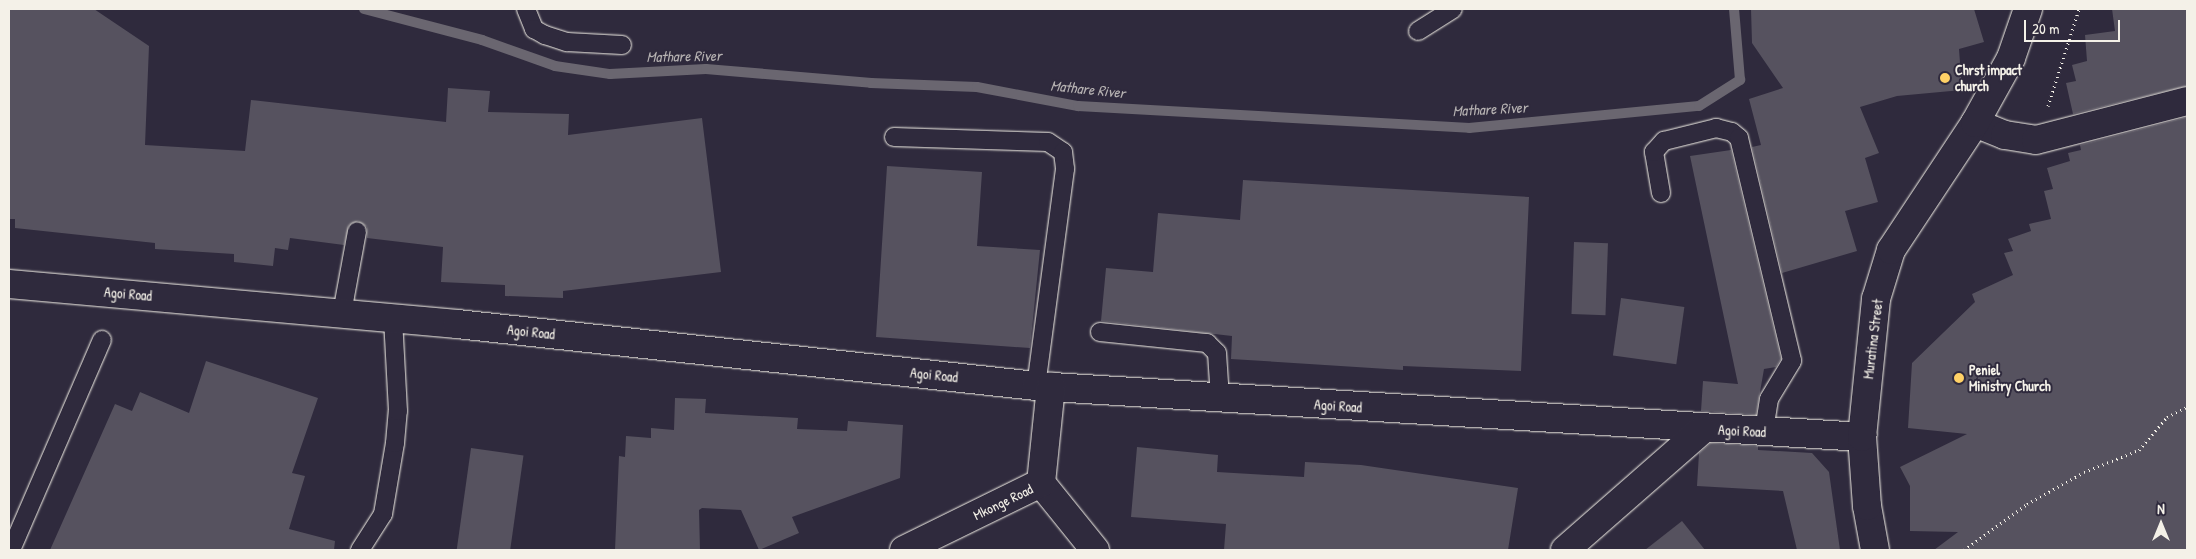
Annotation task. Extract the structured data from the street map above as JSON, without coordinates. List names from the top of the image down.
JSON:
{
  "streets": {
    "street": ["Agoi Road", "Muratina Street", "Mkonge Road"]
  },
  "crossings": [
    ["Agoi Road", "Muratina Street"],
    ["Agoi Road", "Mkonge Road"]
  ],
  "water": ["Mathare River"],
  "places": ["Chrst impact church", "Peniel Ministry Church"],
  "scale_bar": "20 m",
  "north": "top"
}
